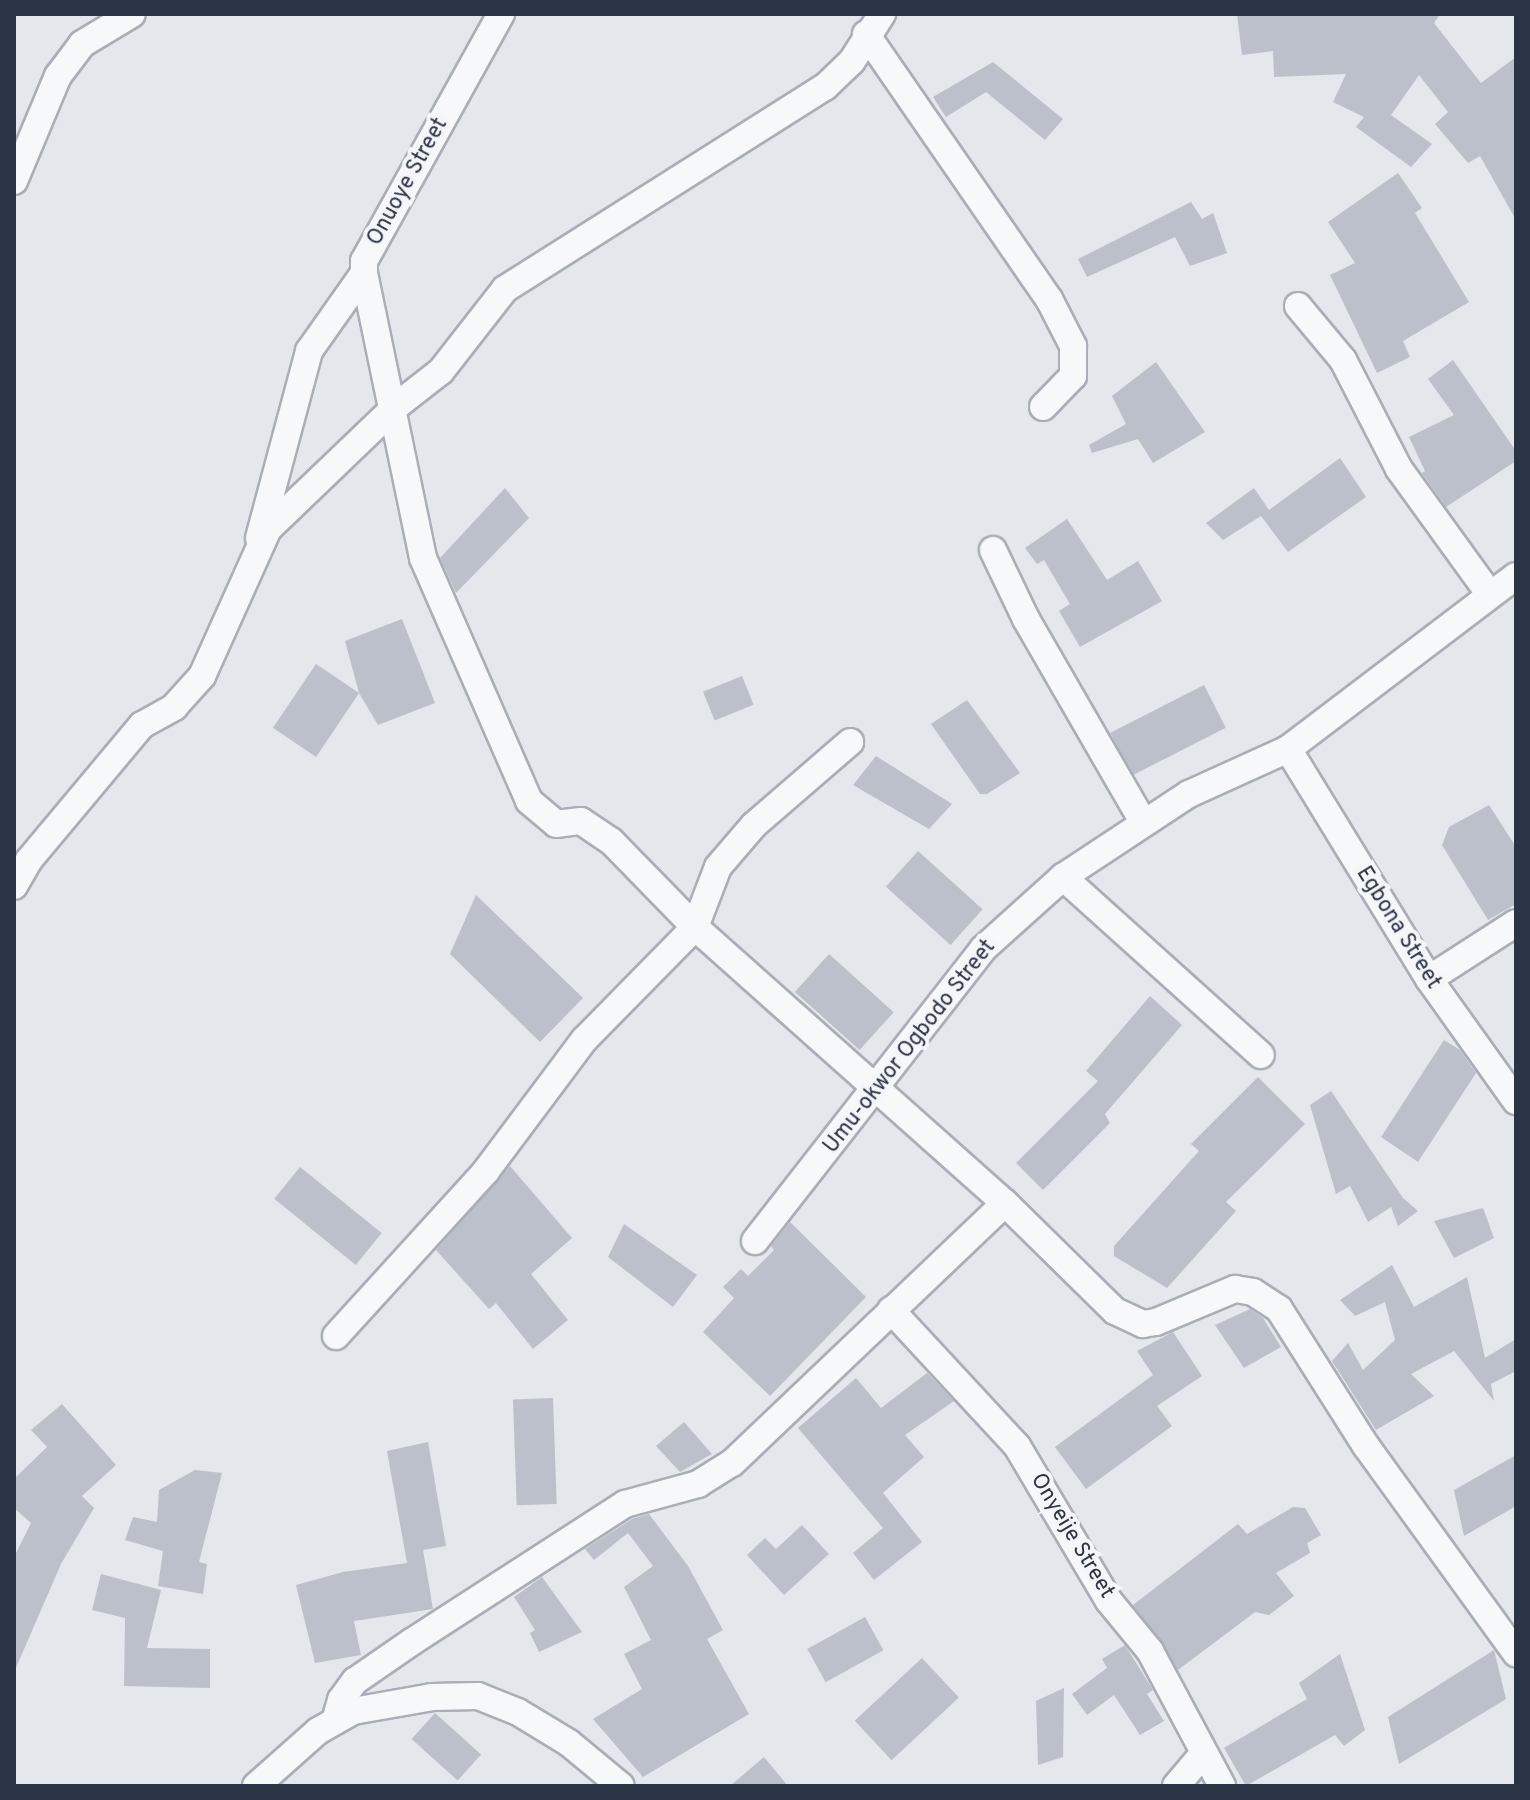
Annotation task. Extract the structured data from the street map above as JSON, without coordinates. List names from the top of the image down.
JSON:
{
  "streets": {
    "street": [
      "Onuoye Street",
      "Egbona Street",
      "Umu-okwor Ogbodo Street",
      "Onyeije Street"
    ]
  },
  "crossings": [
    ["Onuoye Street", "Umu-okwor Ogbodo Street"],
    ["Egbona Street", "Umu-okwor Ogbodo Street"]
  ]
}
